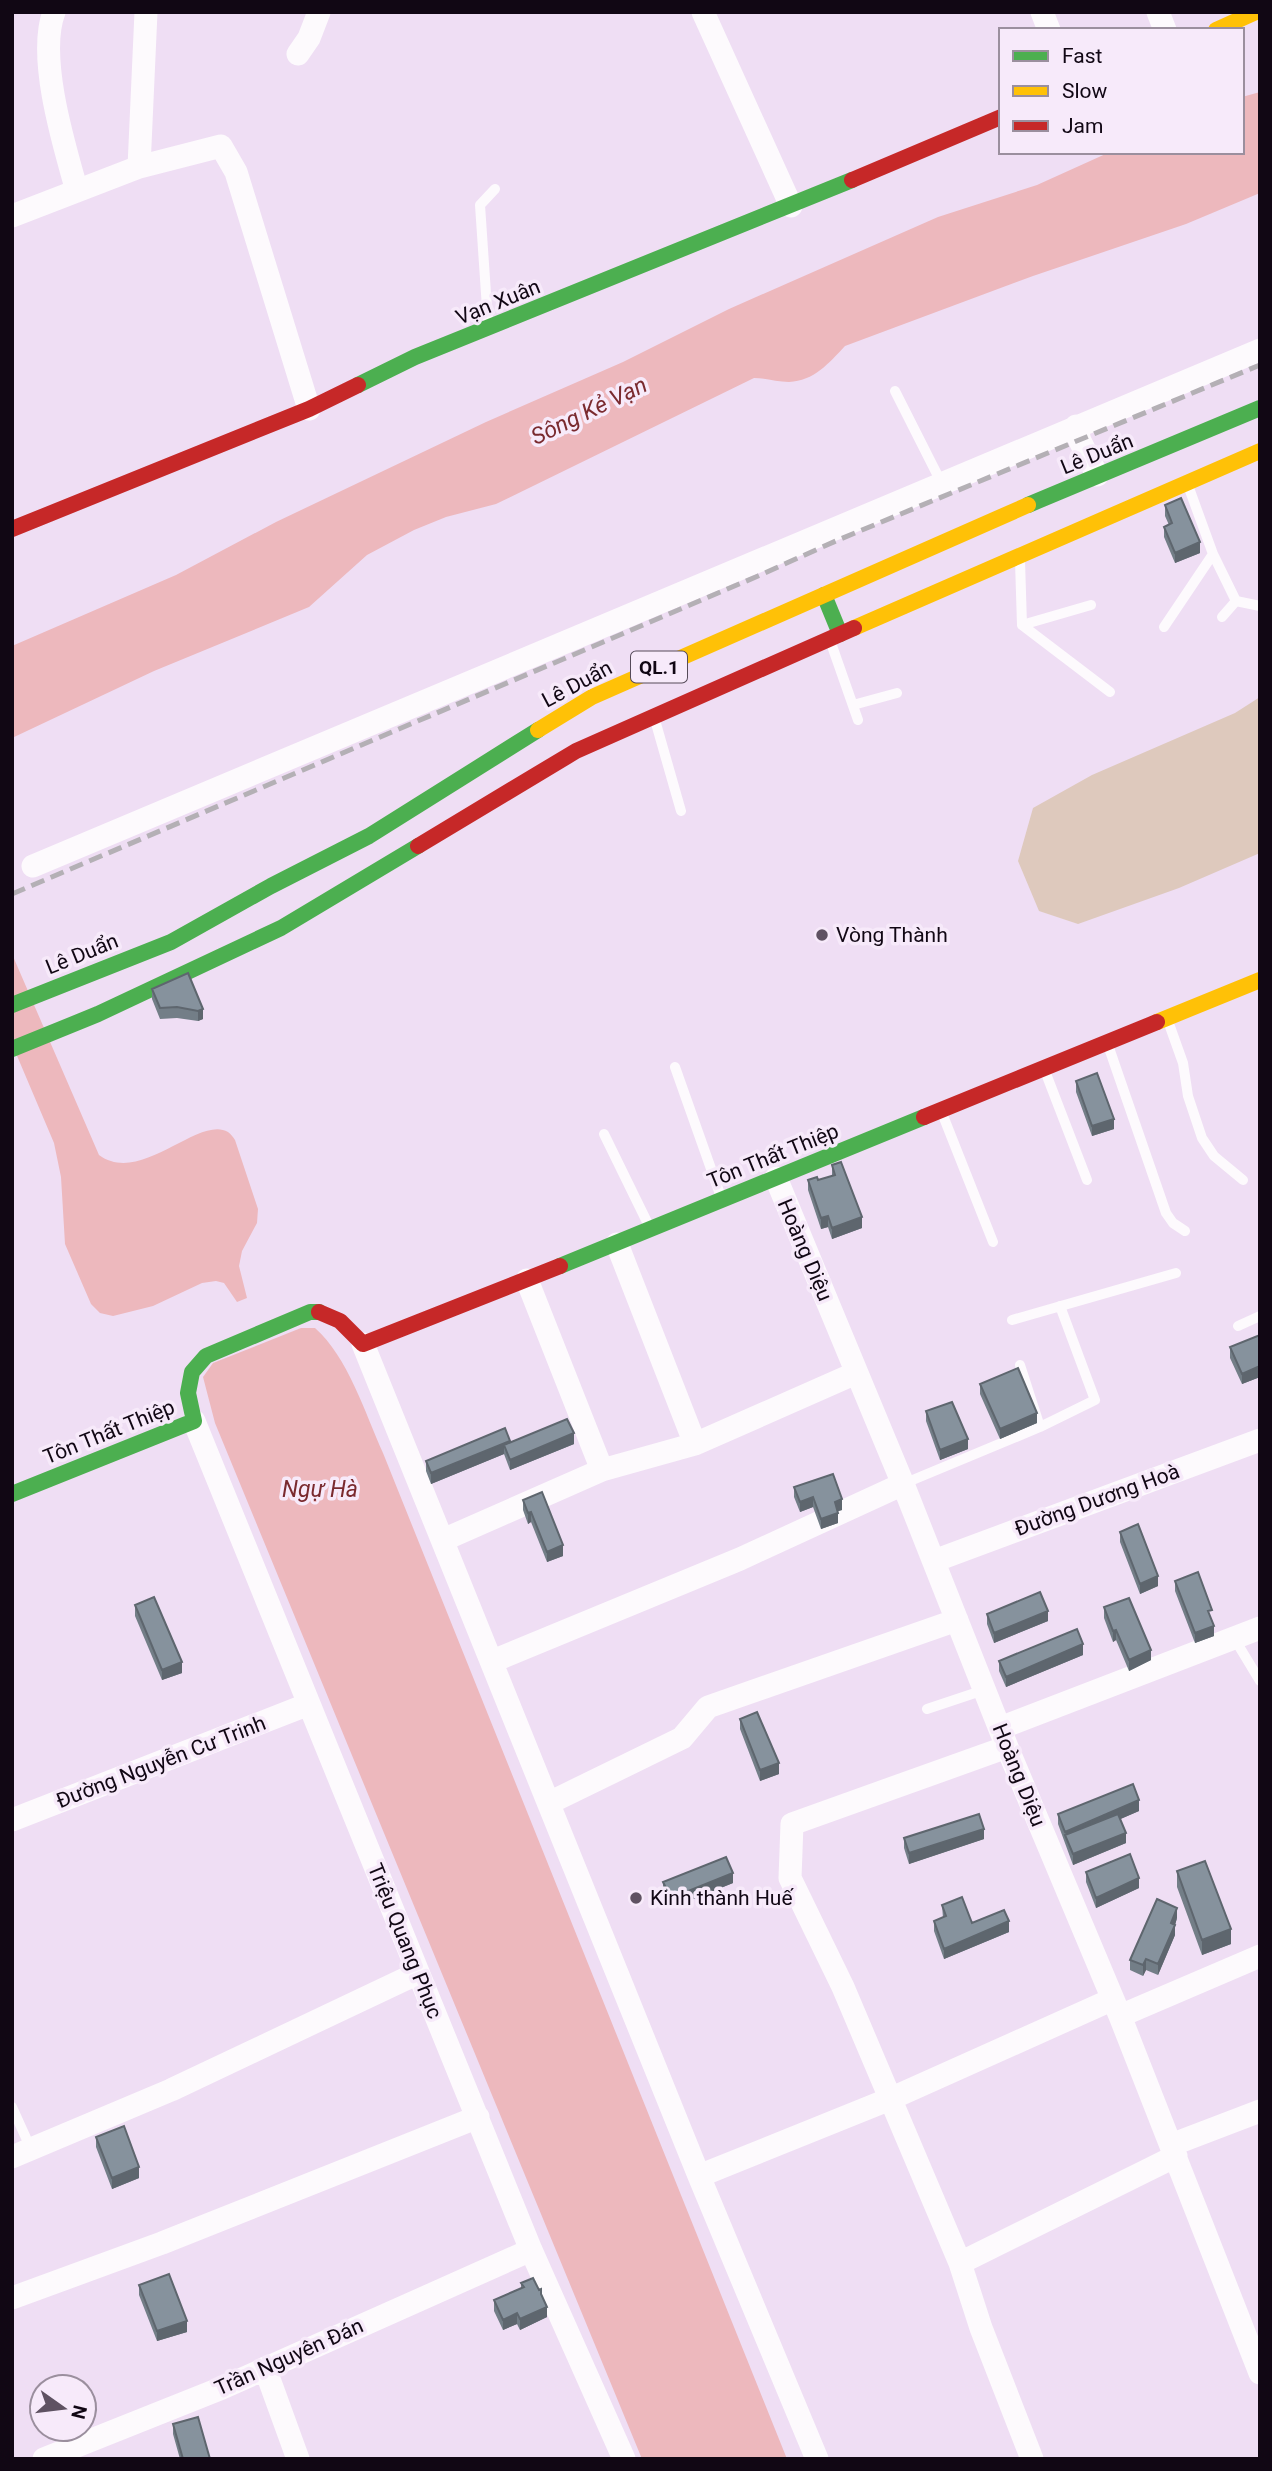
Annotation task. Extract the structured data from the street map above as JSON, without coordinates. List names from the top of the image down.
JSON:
{
  "streets": {
    "main road": [
      "Vạn Xuân",
      "Lê Duẩn",
      "QL.1",
      "Tôn Thất Thiệp"
    ],
    "street": [
      "Hoàng Diệu",
      "Đường Dương Hoà",
      "Đường Nguyễn Cư Trinh",
      "Triệu Quang Phục",
      "Trần Nguyên Đán"
    ]
  },
  "crossings": [
    ["Tôn Thất Thiệp", "Hoàng Diệu"],
    ["Tôn Thất Thiệp", "Triệu Quang Phục"],
    ["Hoàng Diệu", "Đường Dương Hoà"],
    ["Đường Nguyễn Cư Trinh", "Triệu Quang Phục"],
    ["Triệu Quang Phục", "Trần Nguyên Đán"]
  ],
  "water": ["Sông Kẻ Vạn", "Ngự Hà"],
  "places": ["Vòng Thành", "Kinh thành Huế"],
  "legend": ["Fast", "Slow", "Jam"],
  "north": "right"
}
